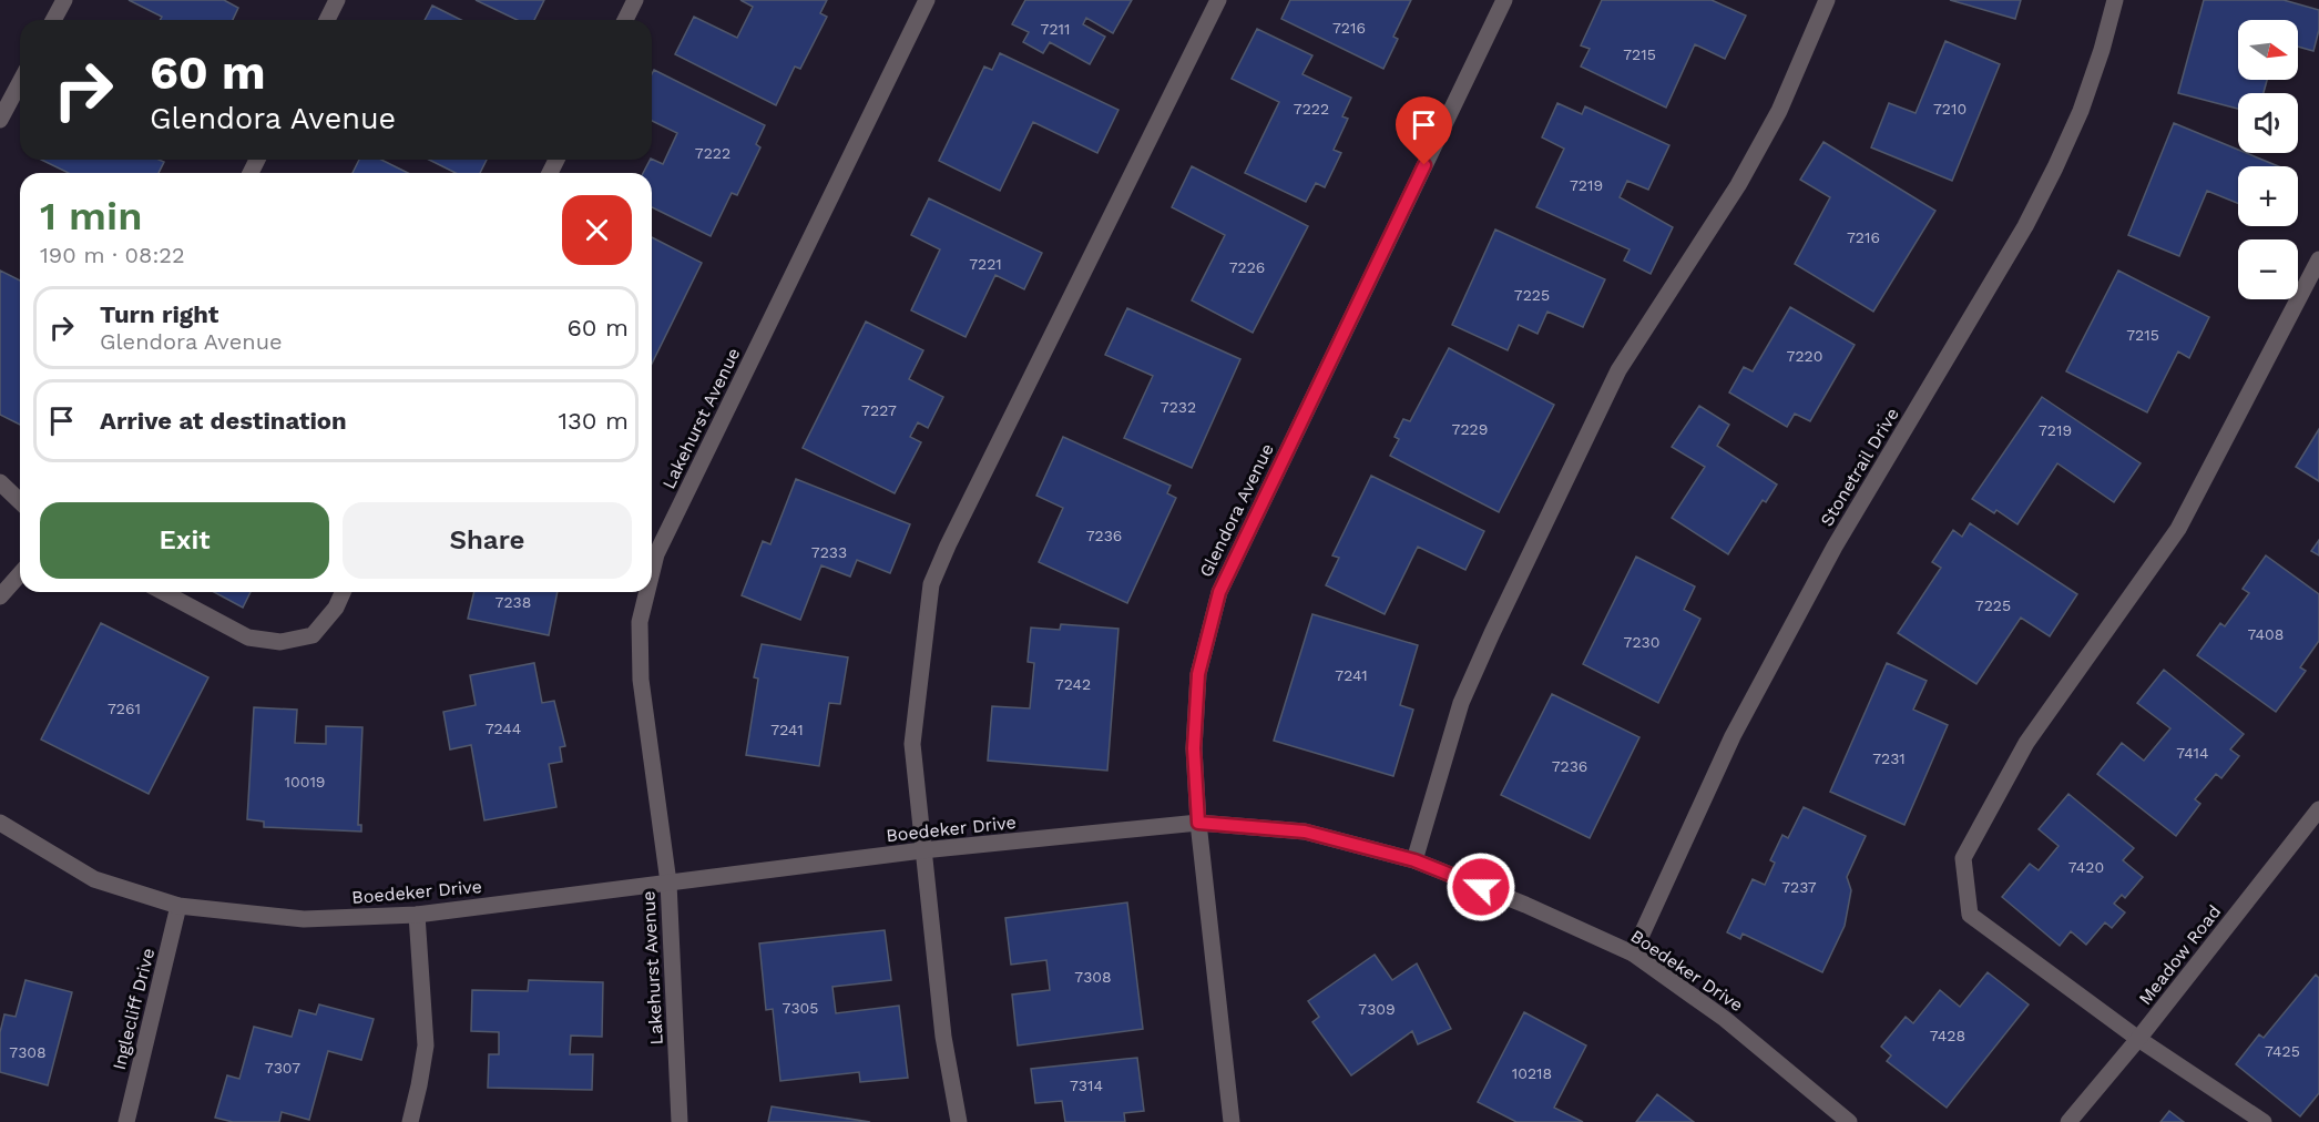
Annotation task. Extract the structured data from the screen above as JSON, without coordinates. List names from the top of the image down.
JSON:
{
  "streets": {
    "street": [
      "Lakehurst Avenue",
      "Stonetrail Drive",
      "Glendora Avenue",
      "Boedeker Drive",
      "Meadow Road",
      "Inglecliff Drive"
    ]
  },
  "crossings": [
    ["Lakehurst Avenue", "Boedeker Drive"],
    ["Stonetrail Drive", "Boedeker Drive"],
    ["Glendora Avenue", "Boedeker Drive"],
    ["Boedeker Drive", "Inglecliff Drive"]
  ],
  "house_numbers": [
    "7216",
    "7211",
    "7215",
    "7222",
    "7210",
    "7222",
    "7219",
    "7216",
    "7221",
    "7226",
    "7225",
    "7215",
    "7220",
    "7232",
    "7227",
    "7229",
    "7219",
    "7236",
    "7233",
    "7238",
    "7225",
    "7408",
    "7230",
    "7241",
    "7242",
    "7261",
    "7244",
    "7241",
    "7414",
    "7231",
    "7236",
    "10019",
    "7420",
    "7237",
    "7308",
    "7305",
    "7309",
    "7428",
    "7425",
    "7308",
    "7307",
    "10218",
    "7314"
  ],
  "north": "right",
  "page": {
    "map_buttons": ["+", "−"],
    "turn": ["60 m", "Glendora Avenue"],
    "heading": ["1 min", "190 m · 08:22"],
    "list": [
      {
        "name": "Turn right",
        "note": "Glendora Avenue",
        "value": "60 m"
      },
      {
        "name": "Arrive at destination",
        "value": "130 m"
      }
    ],
    "buttons": ["Exit", "Share"]
  }
}
